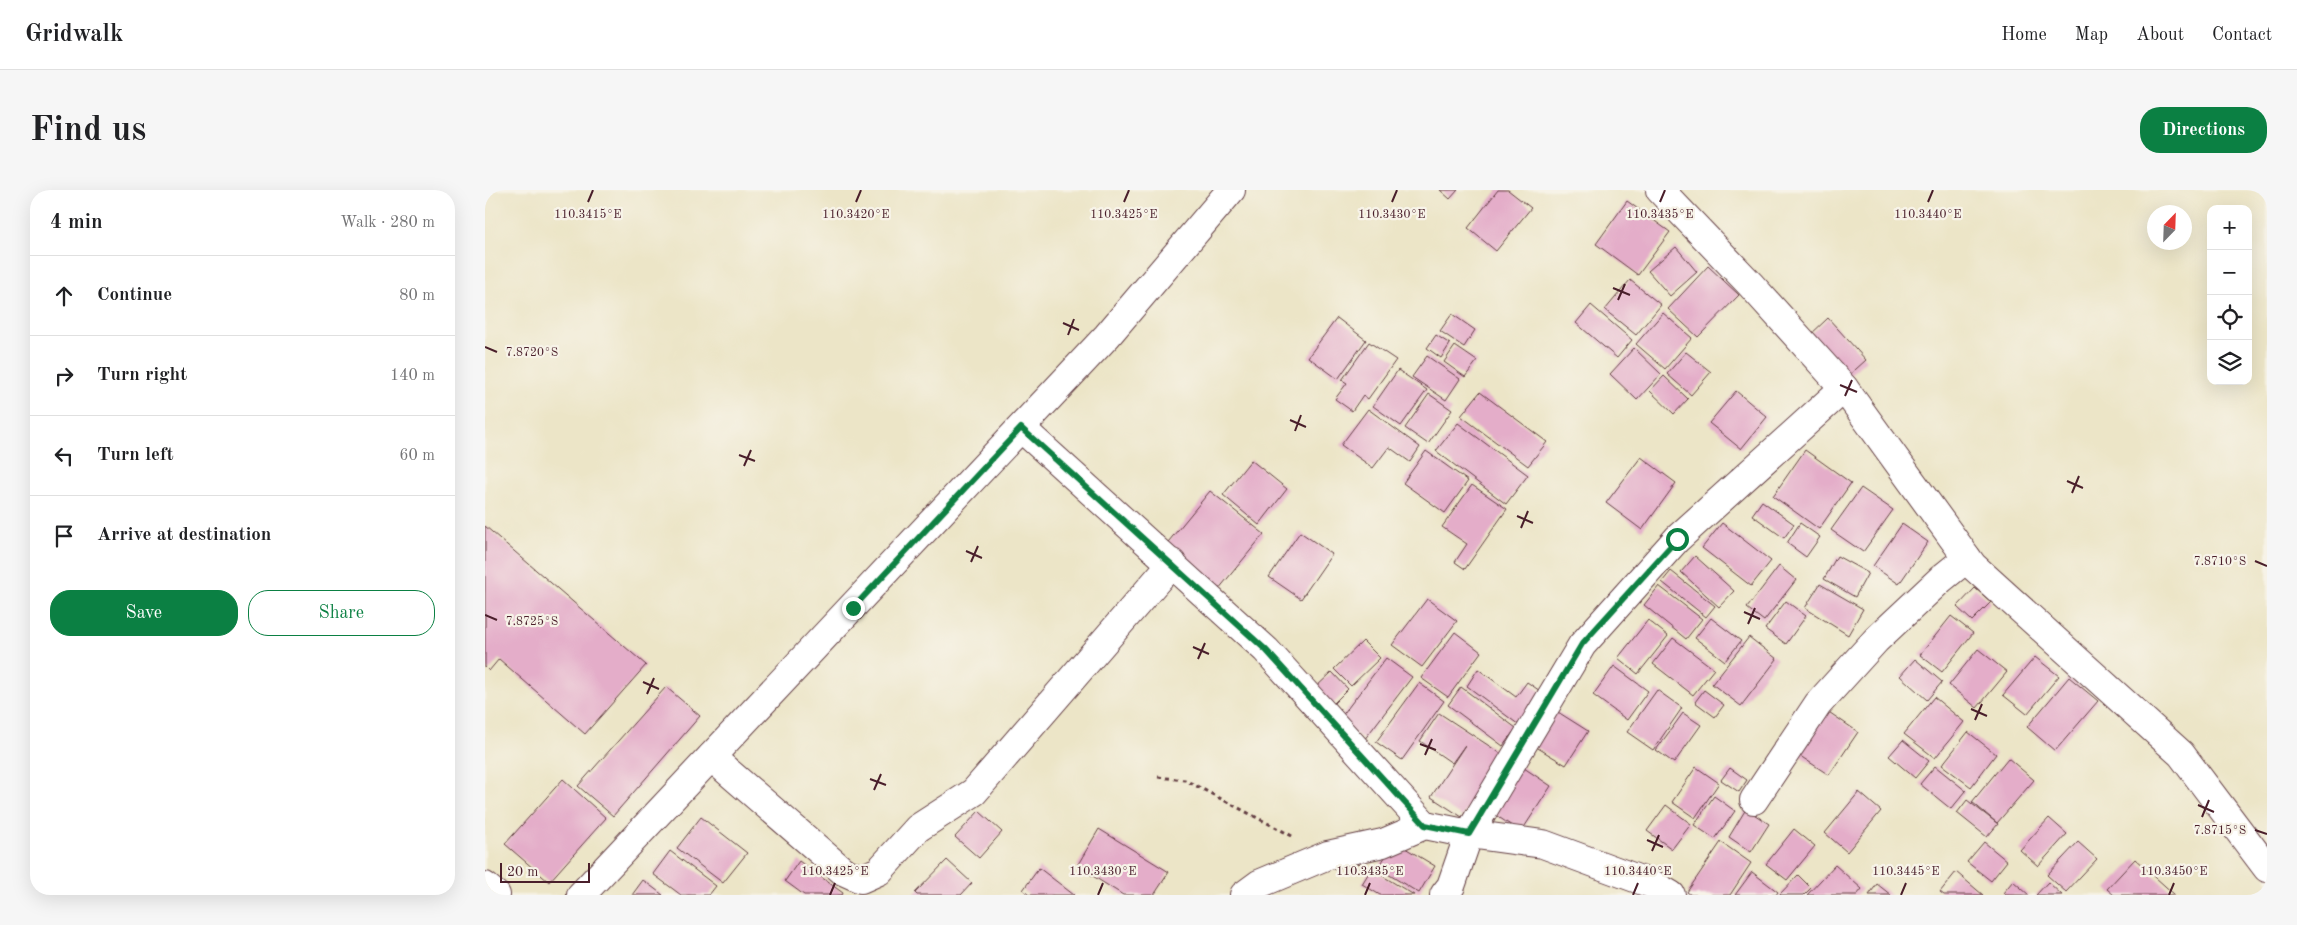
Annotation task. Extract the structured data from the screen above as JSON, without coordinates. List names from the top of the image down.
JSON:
{
  "scale_bar": "20 m",
  "north": "top right",
  "page": {
    "header": "Gridwalk",
    "nav": [
      "Home",
      "Map",
      "About",
      "Contact"
    ],
    "buttons": [
      "Directions",
      ["Save", "Share"]
    ],
    "title": "Find us",
    "heading": ["4 min", "Walk · 280 m"],
    "map_buttons": ["+", "−"],
    "list": [
      ["Continue", "80 m"],
      ["Turn right", "140 m"],
      ["Turn left", "60 m"],
      "Arrive at destination"
    ],
    "scale": "20 m"
  },
  "coordinates": [
    "110.3415°E",
    "110.3420°E",
    "110.3425°E",
    "110.3430°E",
    "110.3435°E",
    "110.3440°E",
    "7.8720°S",
    "7.8710°S",
    "7.8725°S",
    "7.8715°S",
    "110.3445°E",
    "110.3450°E"
  ]
}
